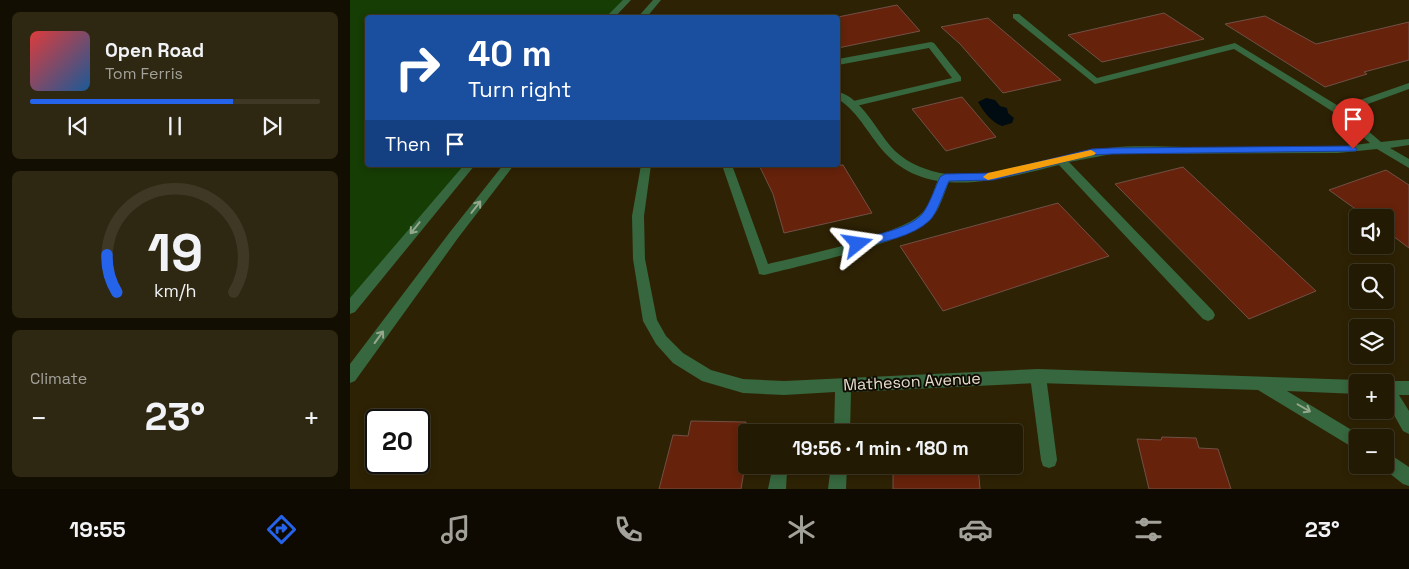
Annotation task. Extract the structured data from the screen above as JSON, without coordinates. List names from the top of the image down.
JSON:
{
  "streets": {
    "street": ["Matheson Avenue"]
  },
  "page": {
    "turn": ["40 m", "Turn right"],
    "song": ["Open Road", "Tom Ferris"],
    "then": "Then",
    "map_buttons": ["+", "−"],
    "tile": "Climate",
    "heat": ["−", "23°", "+"],
    "limit": "20",
    "trip": "19:56 · 1 min · 180 m",
    "tabs": ["19:55", "23°"],
    "gauge": ["19", "km/h"]
  }
}
